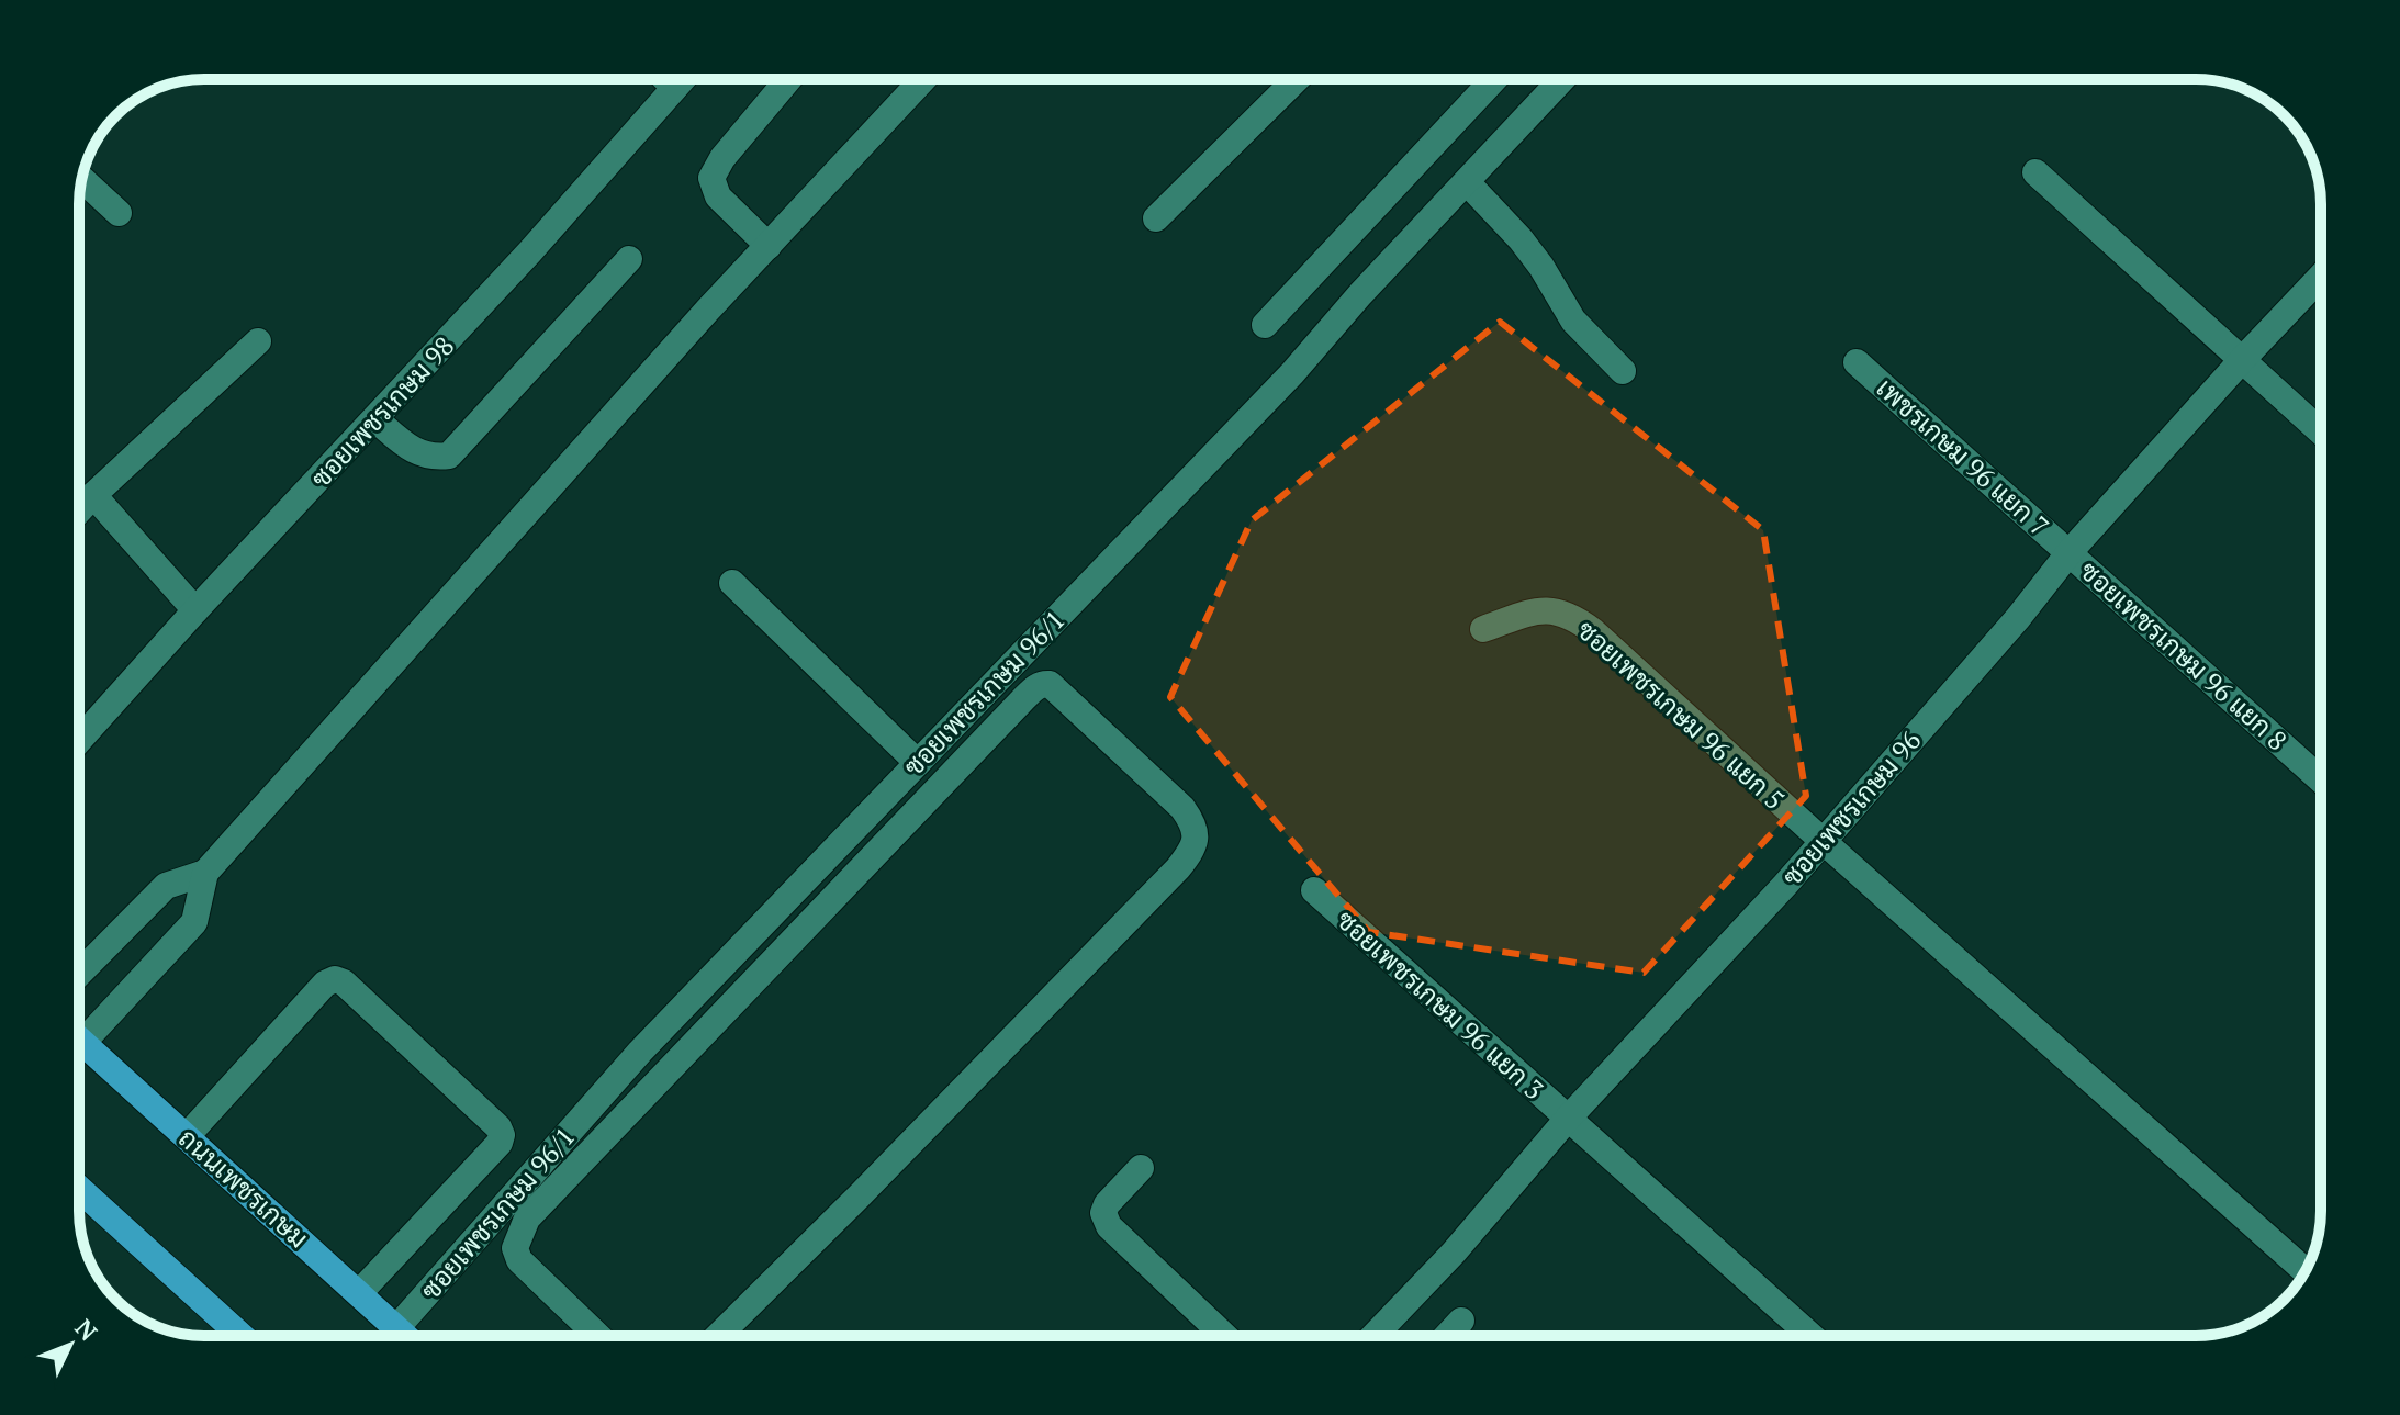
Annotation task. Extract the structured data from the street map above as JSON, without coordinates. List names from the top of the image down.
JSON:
{
  "streets": {
    "main road": ["ถนนเพชรเกษม"],
    "street": [
      "ซอยเพชรเกษม 98",
      "เพชรเกษม 96 แยก 7",
      "ซอยเพชรเกษม 96 แยก 8",
      "ซอยเพชรเกษม 96/1",
      "ซอยเพชรเกษม 96 แยก 5",
      "ซอยเพชรเกษม 96",
      "ซอยเพชรเกษม 96 แยก 3"
    ]
  },
  "crossings": [
    ["เพชรเกษม 96 แยก 7", "ซอยเพชรเกษม 96 แยก 8"],
    ["เพชรเกษม 96 แยก 7", "ซอยเพชรเกษม 96"],
    ["ซอยเพชรเกษม 96 แยก 8", "ซอยเพชรเกษม 96"],
    ["ซอยเพชรเกษม 96/1", "ถนนเพชรเกษม"],
    ["ซอยเพชรเกษม 96 แยก 5", "ซอยเพชรเกษม 96"],
    ["ซอยเพชรเกษม 96", "ซอยเพชรเกษม 96 แยก 3"]
  ],
  "north": "top right"
}
